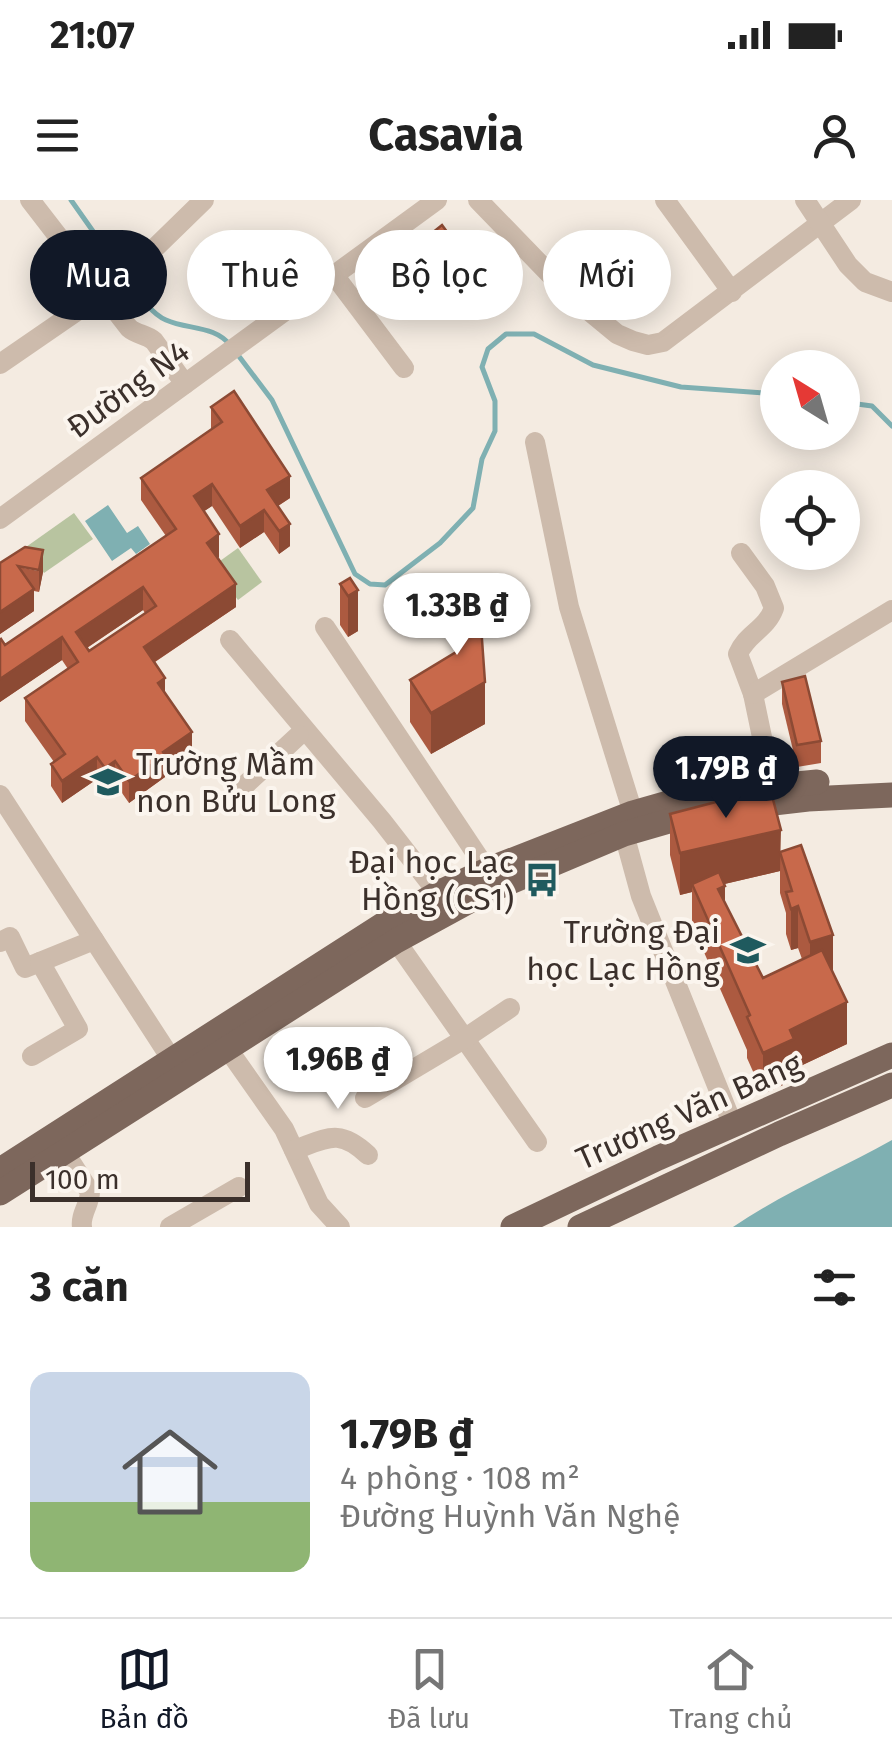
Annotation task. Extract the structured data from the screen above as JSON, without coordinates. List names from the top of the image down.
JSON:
{
  "streets": {
    "main road": ["Trương Văn Bang"],
    "street": ["Đường N4"]
  },
  "places": {
    "school or university": ["Trường Mầm non Bửu Long", "Trường Đại học Lạc Hồng"],
    "bus stop": ["Đại học Lạc Hồng (CS1)"]
  },
  "scale_bar": "100 m",
  "north": "top left",
  "page": {
    "status": "21:07",
    "header": "Casavia",
    "chip": [
      "Mua",
      "Thuê",
      "Bộ lọc",
      "Mới"
    ],
    "price": ["1.33B ₫", "1.79B ₫", "1.96B ₫"],
    "scale": "100 m",
    "heading": "3 căn",
    "list": [
      {
        "name": "1.79B ₫",
        "note": "4 phòng · 108 m² · Đường Huỳnh Văn Nghệ"
      }
    ],
    "tabs": ["Bản đồ", "Đã lưu", "Trang chủ"]
  }
}
